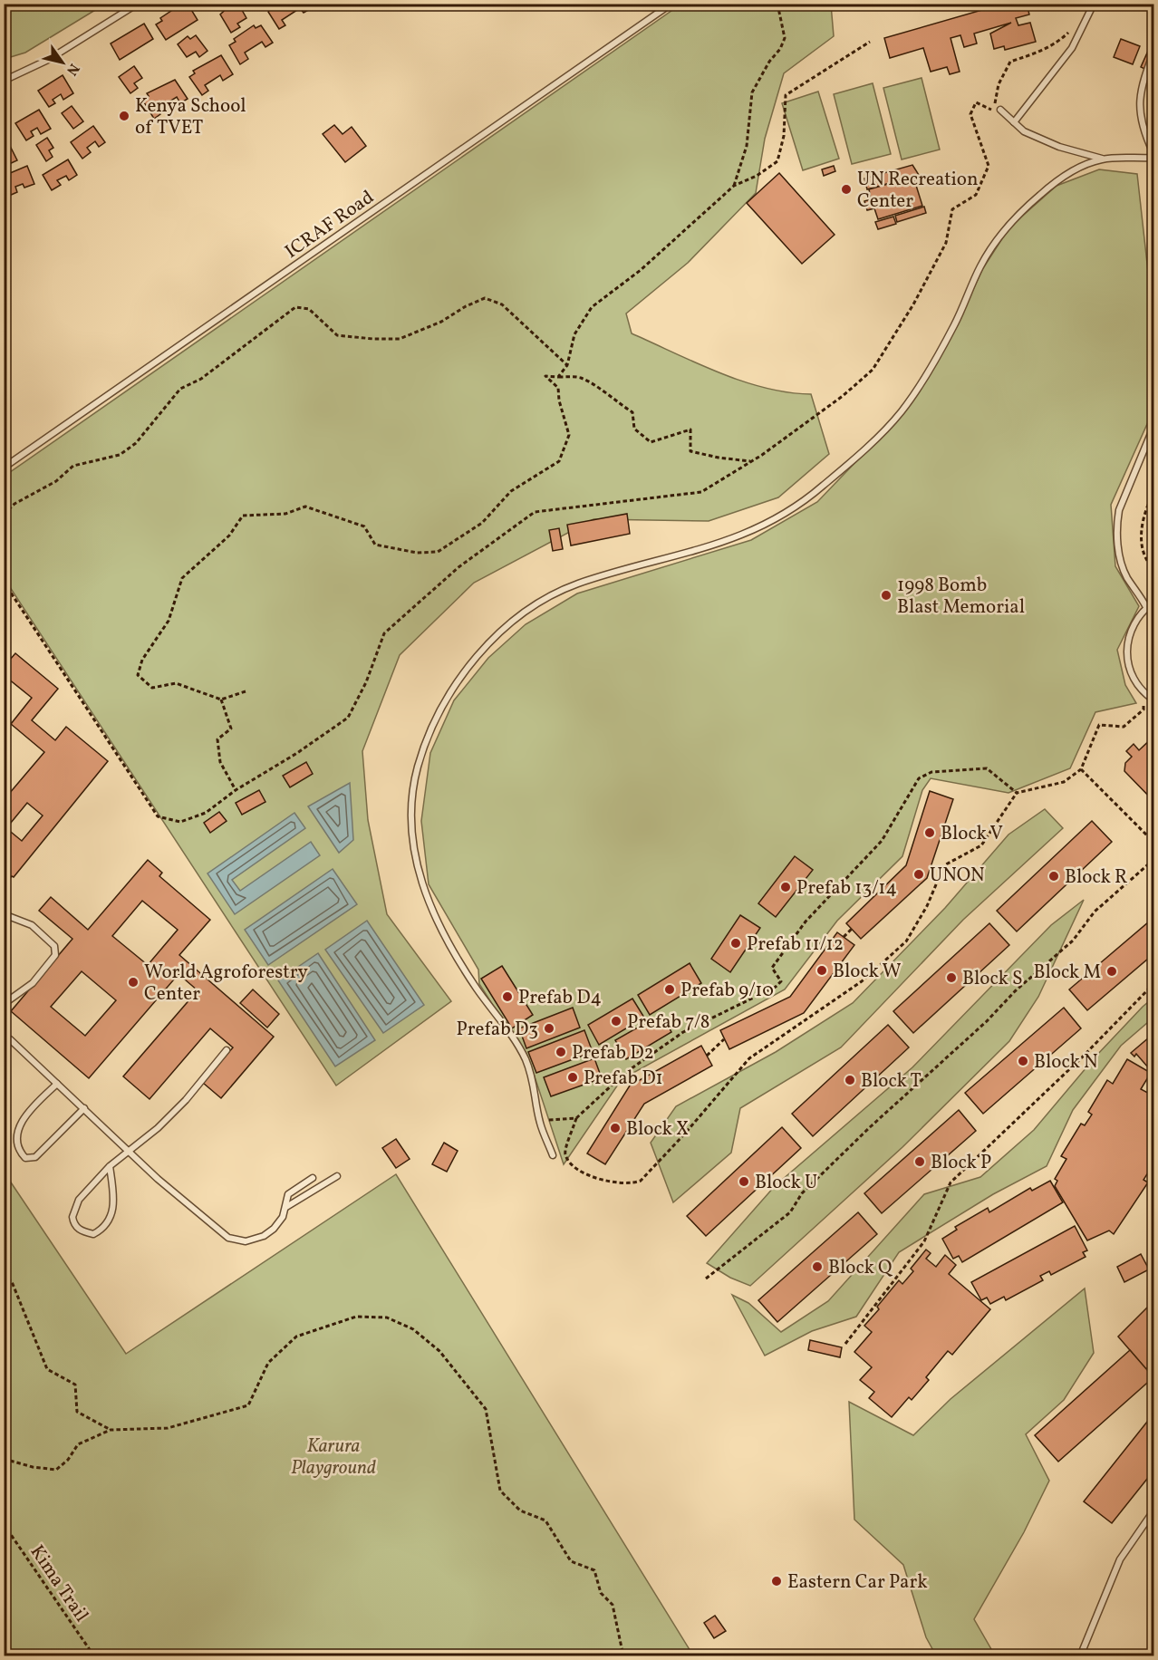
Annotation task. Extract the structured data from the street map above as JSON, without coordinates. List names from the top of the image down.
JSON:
{
  "streets": {
    "lane": ["ICRAF Road"],
    "path": ["Kima Trail"]
  },
  "parks": ["Karura Playground"],
  "places": [
    "Kenya School of TVET",
    "UN Recreation Center",
    "1998 Bomb Blast Memorial",
    "Block V",
    "UNON",
    "Block R",
    "Prefab 13/14",
    "Prefab 11/12",
    "Block W",
    "Block M",
    "Block S",
    "World Agroforestry Center",
    "Prefab 9/10",
    "Prefab D4",
    "Prefab 7/8",
    "Prefab D3",
    "Prefab D2",
    "Block N",
    "Prefab D1",
    "Block T",
    "Block X",
    "Block P",
    "Block U",
    "Block Q",
    "Eastern Car Park"
  ],
  "north": "bottom right"
}
